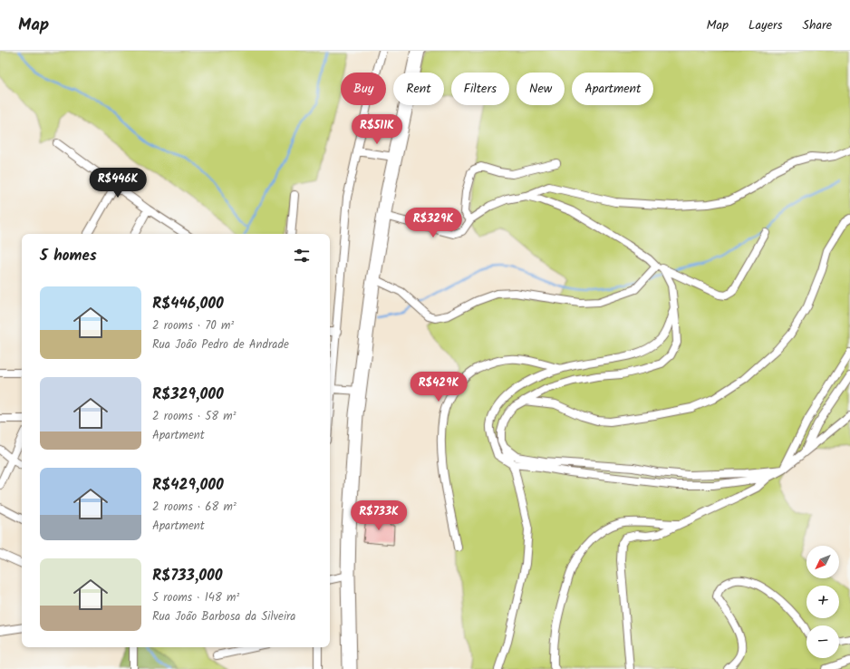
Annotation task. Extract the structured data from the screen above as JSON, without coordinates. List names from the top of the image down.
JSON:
{
  "north": "bottom left",
  "page": {
    "header": "Map",
    "nav": ["Map", "Layers", "Share"],
    "chip": [
      "Buy",
      "Rent",
      "Filters",
      "New",
      "Apartment"
    ],
    "price": [
      "R$511K",
      "R$446K",
      "R$329K",
      "R$429K",
      "R$733K"
    ],
    "heading": "5 homes",
    "list": [
      {
        "name": "R$446,000",
        "note": "2 rooms · 70 m² · Rua João Pedro de Andrade"
      },
      {
        "name": "R$329,000",
        "note": "2 rooms · 58 m² · Apartment"
      },
      {
        "name": "R$429,000",
        "note": "2 rooms · 68 m² · Apartment"
      },
      {
        "name": "R$733,000",
        "note": "5 rooms · 148 m² · Rua João Barbosa da Silveira"
      }
    ],
    "map_buttons": ["+", "−"]
  }
}
